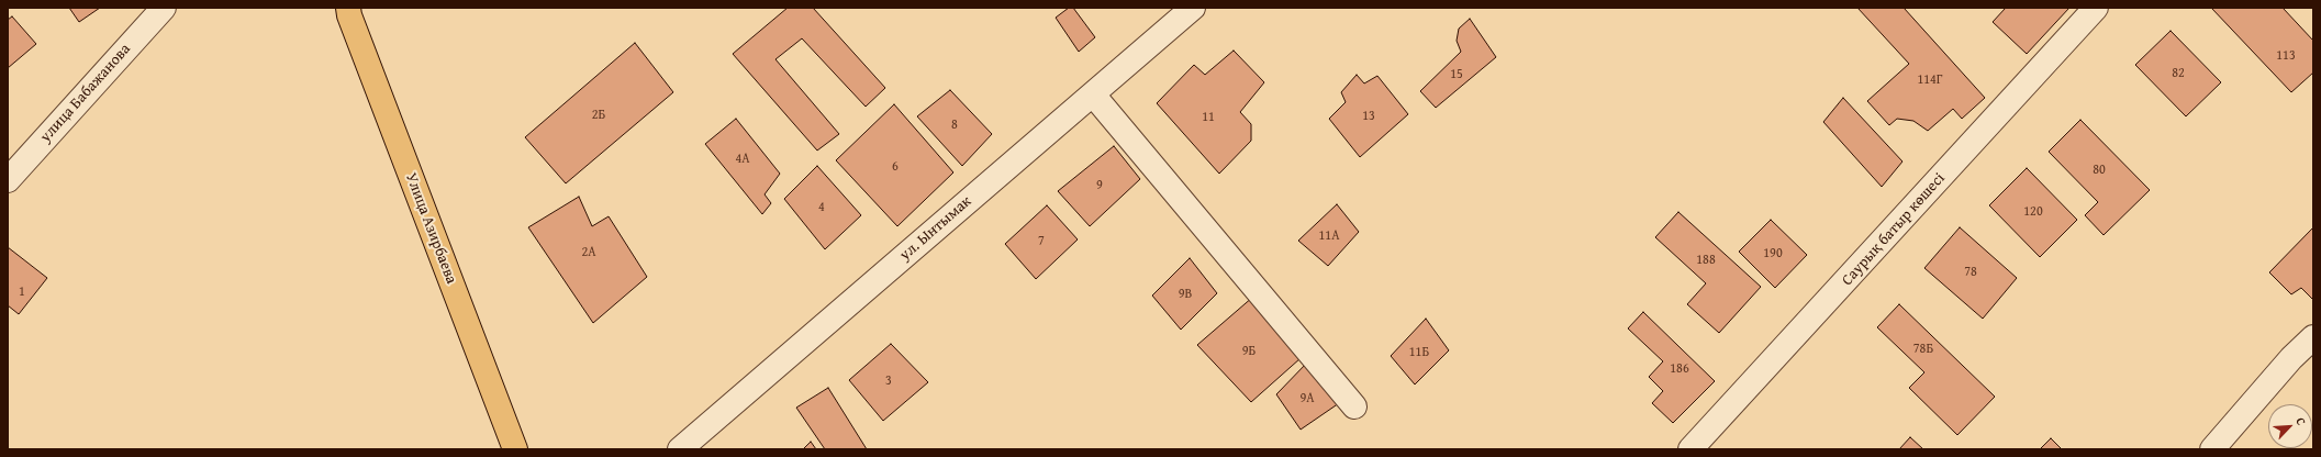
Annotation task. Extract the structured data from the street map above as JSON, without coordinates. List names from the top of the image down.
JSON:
{
  "streets": {
    "main road": ["Улица Азирбаева"],
    "street": ["улица Бабажанова", "ул. Ынтымак", "Саурық батыр көшесі"]
  },
  "house_numbers": [
    "113",
    "82",
    "15",
    "114Г",
    "2Б",
    "13",
    "11",
    "8",
    "4А",
    "6",
    "80",
    "9",
    "4",
    "120",
    "11А",
    "7",
    "2А",
    "190",
    "188",
    "78",
    "1",
    "9В",
    "78Б",
    "9Б",
    "11Б",
    "186",
    "3",
    "9А"
  ],
  "north": "top right"
}
